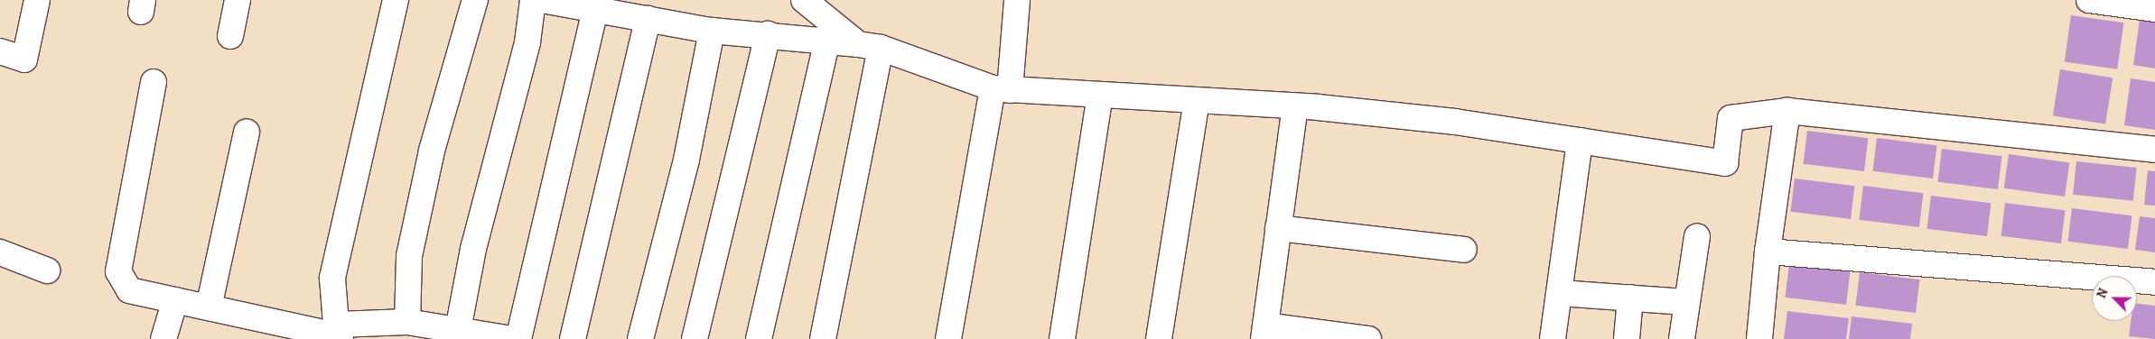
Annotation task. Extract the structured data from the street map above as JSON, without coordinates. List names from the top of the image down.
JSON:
{
  "north": "top left"
}
